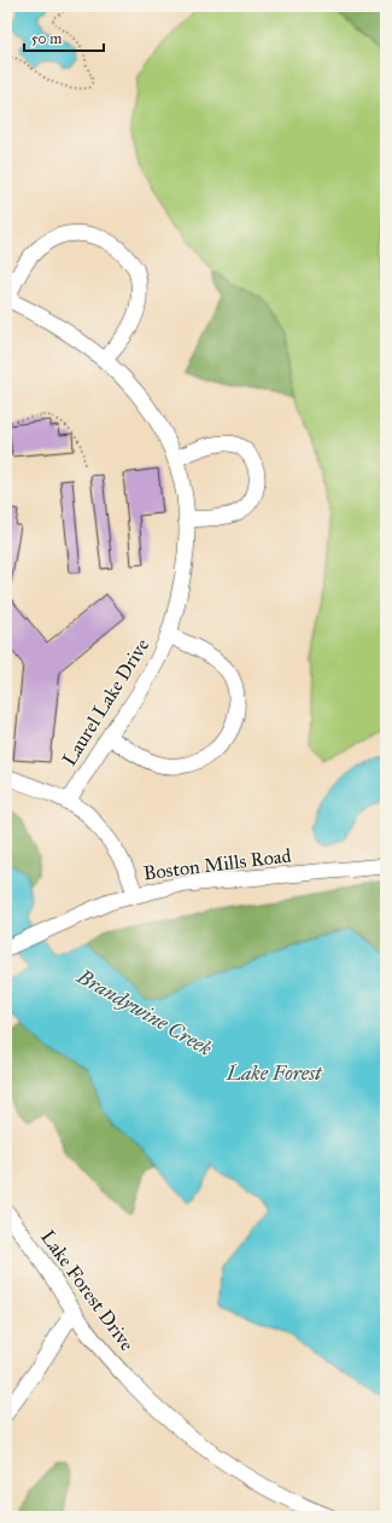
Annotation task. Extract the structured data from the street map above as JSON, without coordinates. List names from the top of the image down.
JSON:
{
  "streets": {
    "street": ["Laurel Lake Drive", "Boston Mills Road", "Lake Forest Drive"]
  },
  "water": ["Brandywine Creek", "Lake Forest"],
  "scale_bar": "50 m"
}
